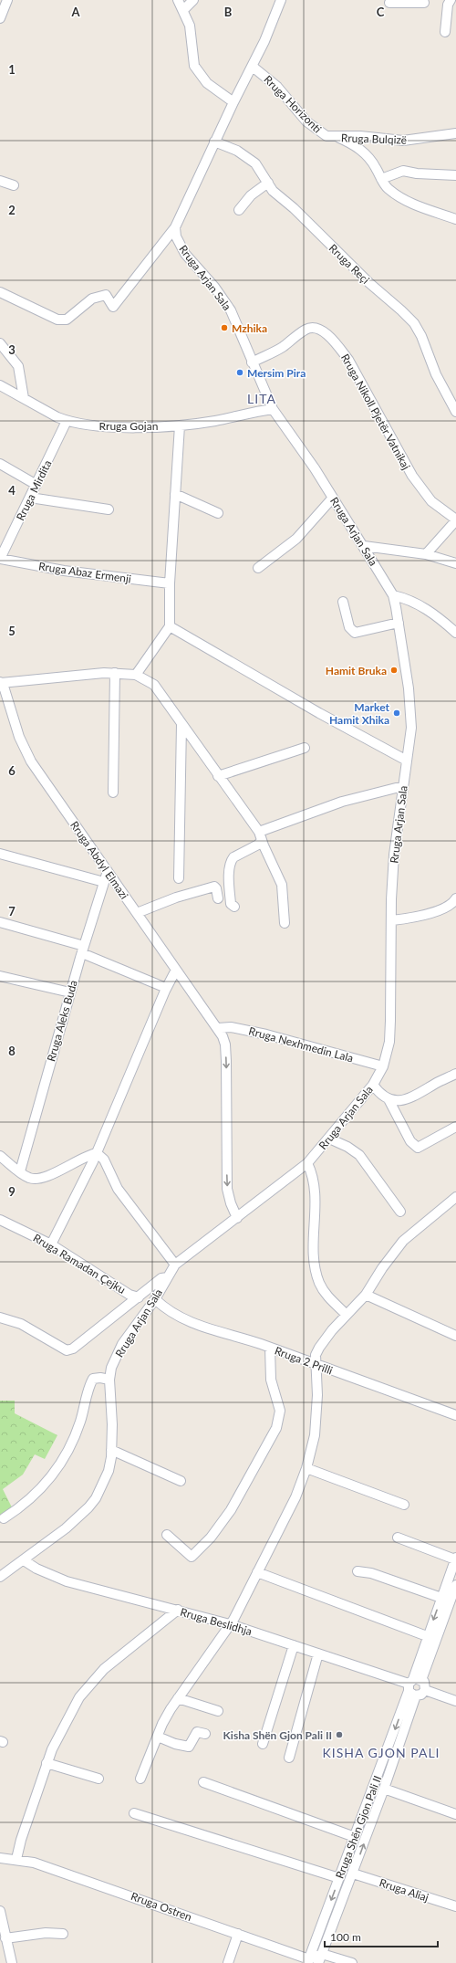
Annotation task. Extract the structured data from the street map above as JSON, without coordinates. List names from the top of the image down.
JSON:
{
  "streets": {
    "street": [
      "Rruga Horizonti",
      "Rruga Bulqizë",
      "Rruga Reçi",
      "Rruga Arjan Sala",
      "Rruga Nikoll Pjetër Vatnikaj",
      "Rruga Gojan",
      "Rruga Mirdita",
      "Rruga Abaz Ermenji",
      "Rruga Abdyl Elmazi",
      "Rruga Aleks Buda",
      "Rruga Nexhmedin Lala",
      "Rruga Ramadan Çejku",
      "Rruga 2 Prilli",
      "Rruga Beslidhja",
      "Rruga Shën Gjon Pali II",
      "Rruga Aliaj",
      "Rruga Ostren"
    ]
  },
  "crossings": [
    ["Rruga Horizonti", "Rruga Bulqizë"],
    ["Rruga Arjan Sala", "Rruga Nikoll Pjetër Vatnikaj"],
    ["Rruga Arjan Sala", "Rruga Gojan"],
    ["Rruga Arjan Sala", "Rruga Abdyl Elmazi"],
    ["Rruga Arjan Sala", "Rruga Nexhmedin Lala"],
    ["Rruga Arjan Sala", "Rruga 2 Prilli"],
    ["Rruga Arjan Sala", "Rruga Beslidhja"],
    ["Rruga Gojan", "Rruga Mirdita"],
    ["Rruga Mirdita", "Rruga Abaz Ermenji"],
    ["Rruga Abdyl Elmazi", "Rruga Aleks Buda"],
    ["Rruga Abdyl Elmazi", "Rruga Nexhmedin Lala"],
    ["Rruga Beslidhja", "Rruga Shën Gjon Pali II"],
    ["Rruga Shën Gjon Pali II", "Rruga Aliaj"],
    ["Rruga Shën Gjon Pali II", "Rruga Ostren"]
  ],
  "districts": ["LITA", "KISHA GJON PALI"],
  "places": [
    "Mzhika",
    "Mersim Pira",
    "Hamit Bruka",
    "Market Hamit Xhika",
    "Kisha Shën Gjon Pali II"
  ],
  "scale_bar": "100 m",
  "grid": {
    "columns": ["A", "B", "C"],
    "rows": [
      "1",
      "2",
      "3",
      "4",
      "5",
      "6",
      "7",
      "8",
      "9"
    ]
  }
}
